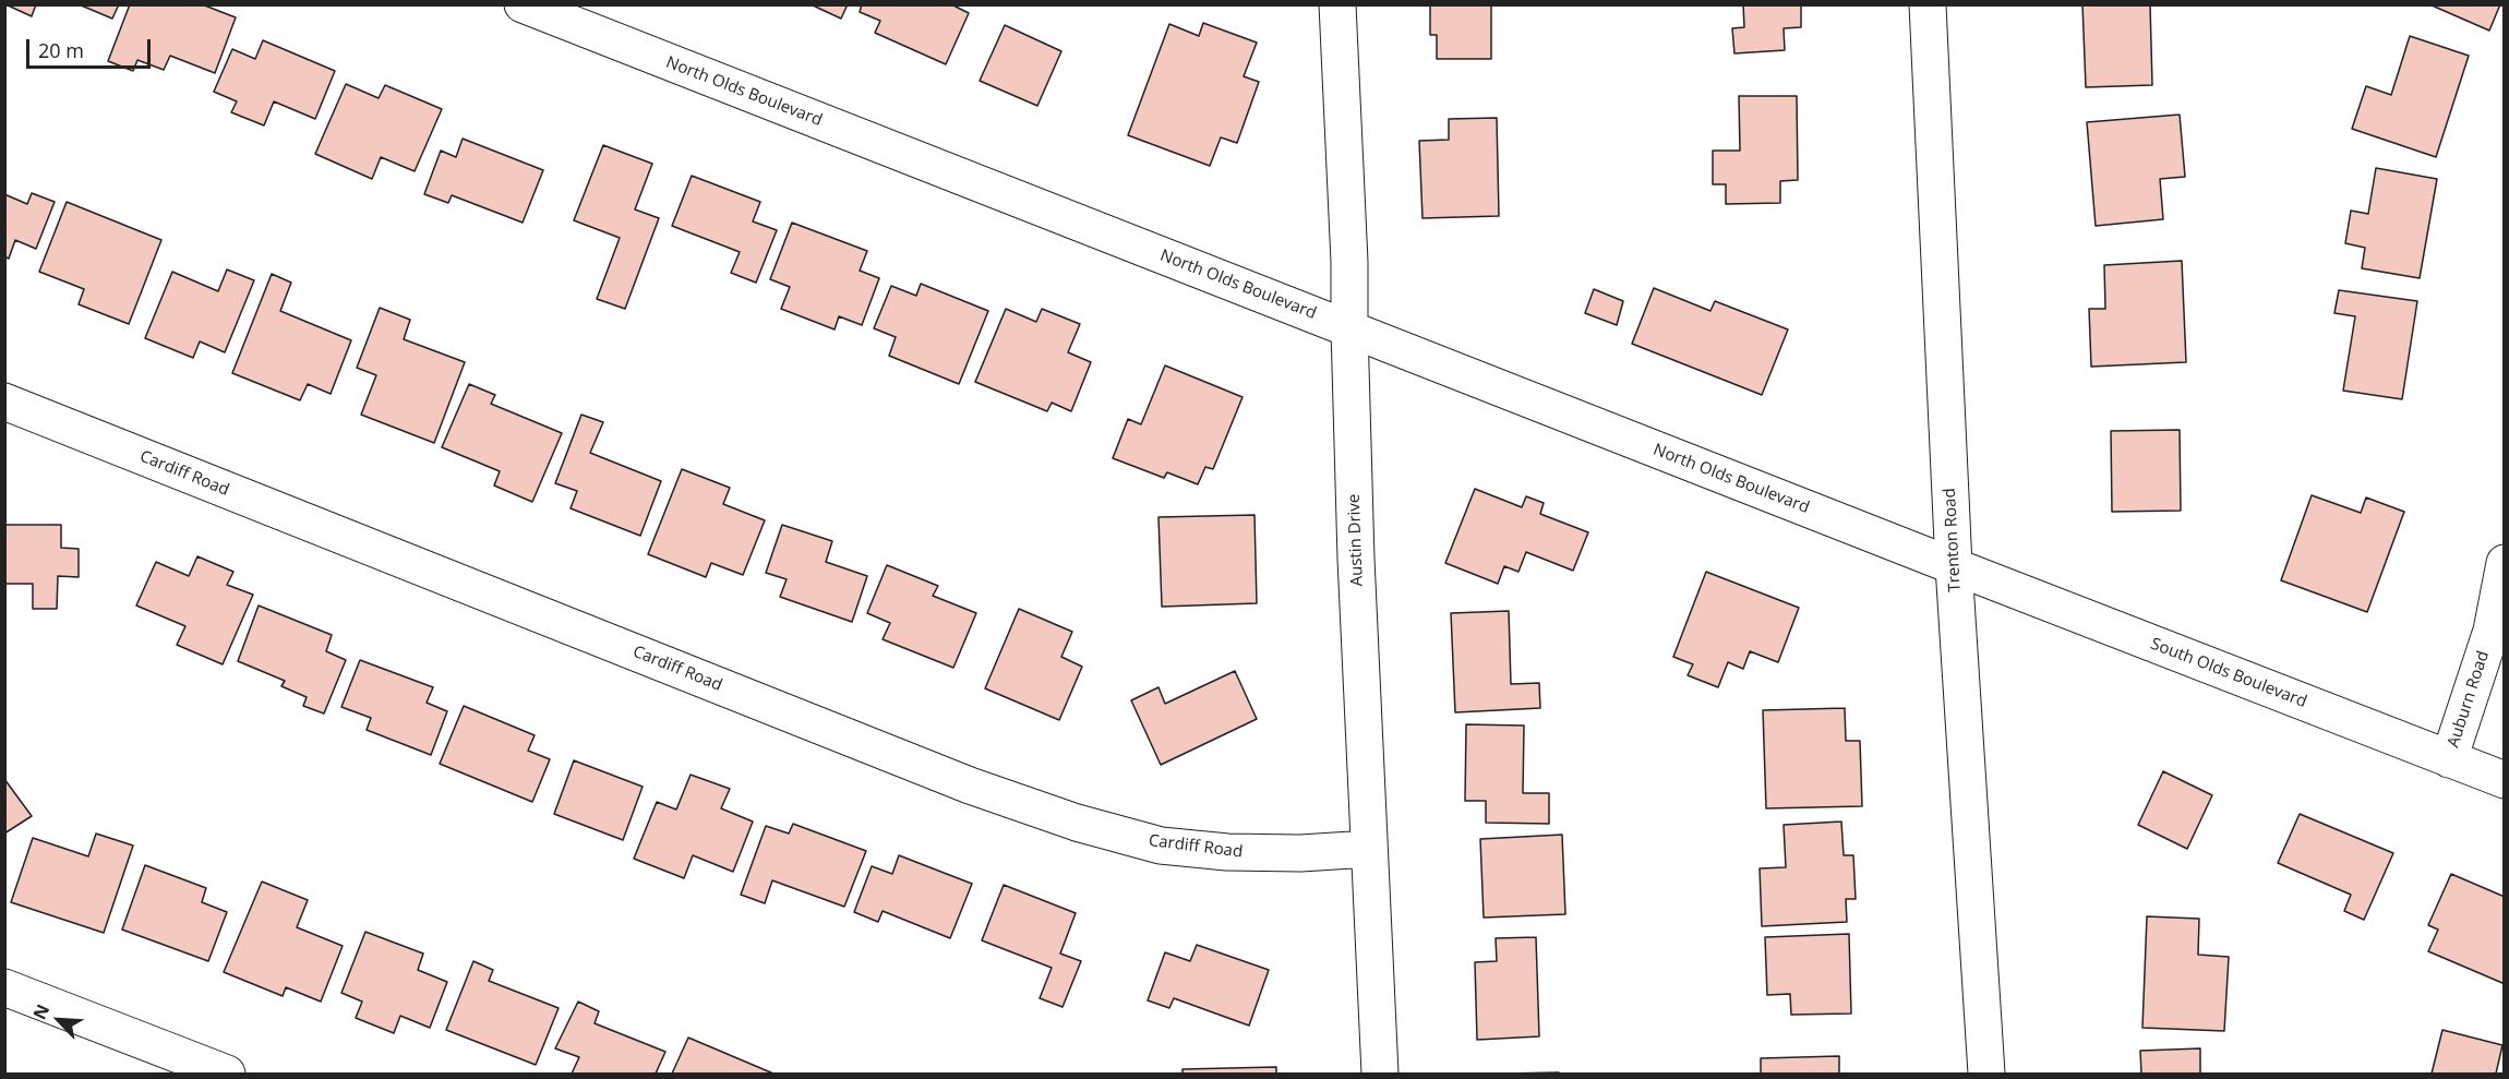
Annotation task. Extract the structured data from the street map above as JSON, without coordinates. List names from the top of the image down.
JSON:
{
  "streets": {
    "street": [
      "North Olds Boulevard",
      "Cardiff Road",
      "Austin Drive",
      "Trenton Road",
      "South Olds Boulevard",
      "Auburn Road"
    ]
  },
  "crossings": [
    ["North Olds Boulevard", "Austin Drive"],
    ["North Olds Boulevard", "Trenton Road"],
    ["North Olds Boulevard", "South Olds Boulevard"],
    ["Cardiff Road", "Austin Drive"],
    ["Trenton Road", "South Olds Boulevard"],
    ["South Olds Boulevard", "Auburn Road"]
  ],
  "scale_bar": "20 m",
  "north": "top left"
}
